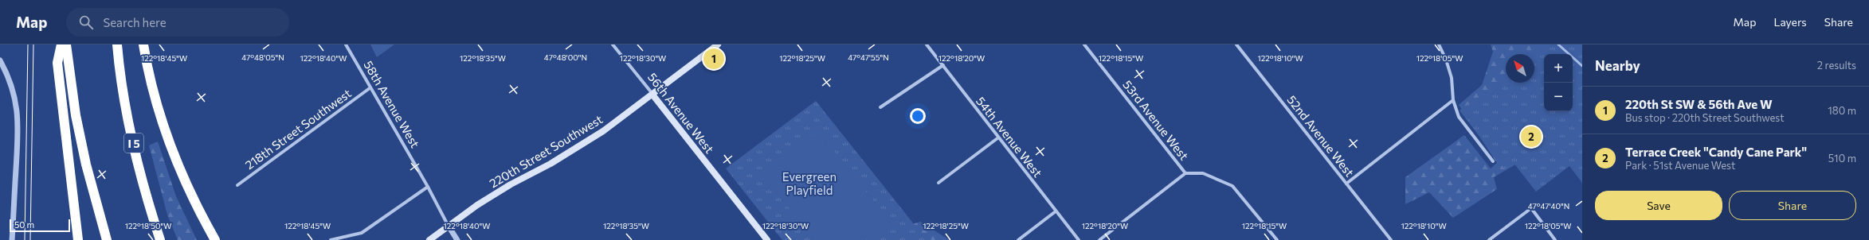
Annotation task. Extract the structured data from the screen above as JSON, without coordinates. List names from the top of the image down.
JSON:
{
  "streets": {
    "highway": ["I 5"],
    "main road": ["56th Avenue West", "220th Street Southwest"],
    "street": [
      "58th Avenue West",
      "53rd Avenue West",
      "218th Street Southwest",
      "52nd Avenue West",
      "54th Avenue West"
    ]
  },
  "crossings": [
    ["58th Avenue West", "218th Street Southwest"],
    ["58th Avenue West", "220th Street Southwest"],
    ["56th Avenue West", "220th Street Southwest"]
  ],
  "parks": ["Evergreen Playfield"],
  "scale_bar": "50 m",
  "north": "top left",
  "page": {
    "header": "Map",
    "search": "Search here",
    "nav": ["Map", "Layers", "Share"],
    "heading": ["Nearby", "2 results"],
    "pins": ["1", "2"],
    "map_buttons": ["+", "−"],
    "list": [
      {
        "mark": "1",
        "name": "220th St SW & 56th Ave W",
        "note": "Bus stop · 220th Street Southwest",
        "value": "180 m"
      },
      {
        "mark": "2",
        "name": "Terrace Creek \"Candy Cane Park\"",
        "note": "Park · 51st Avenue West",
        "value": "510 m"
      }
    ],
    "buttons": ["Save", "Share"],
    "scale": "50 m"
  },
  "coordinates": [
    "47°47'55\"N",
    "47°48'05\"N",
    "47°48'00\"N",
    "122°18'15\"W",
    "122°18'10\"W",
    "122°18'45\"W",
    "122°18'40\"W",
    "122°18'35\"W",
    "122°18'30\"W",
    "122°18'25\"W",
    "122°18'20\"W",
    "122°18'05\"W",
    "47°47'40\"N",
    "122°18'50\"W"
  ]
}
